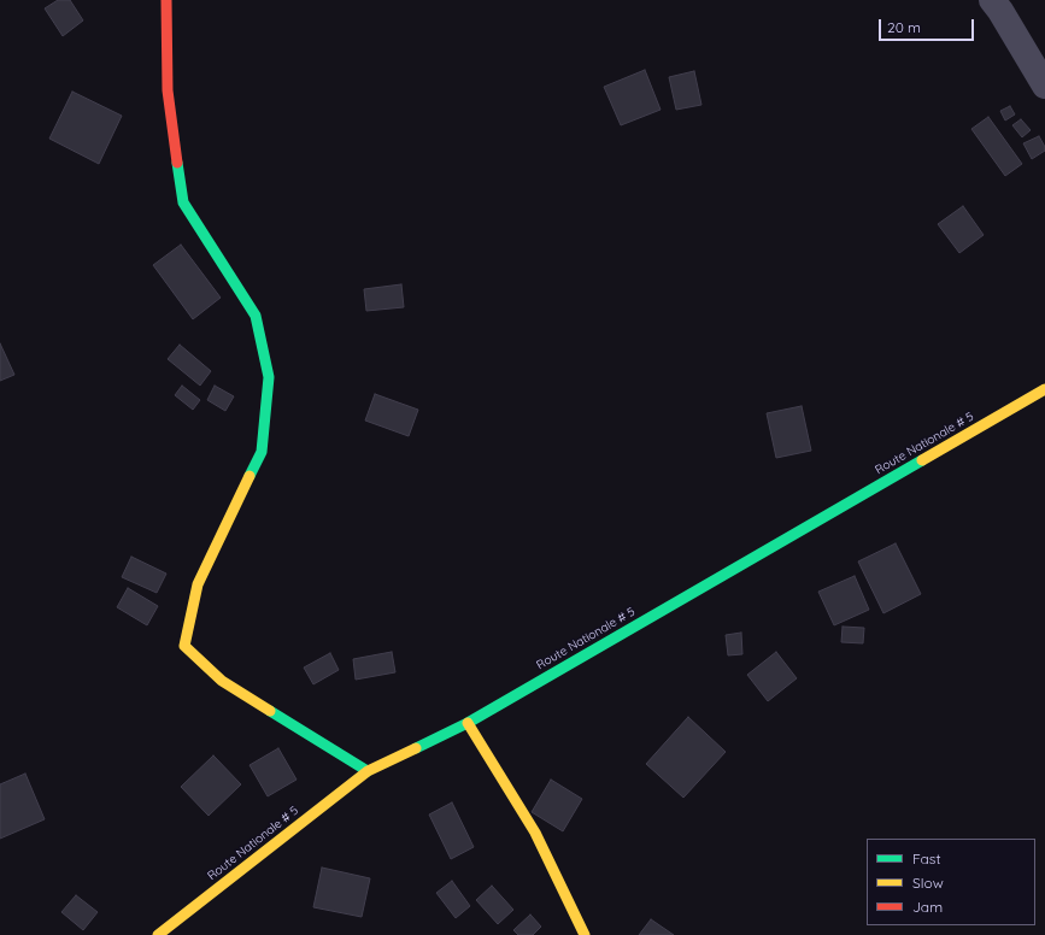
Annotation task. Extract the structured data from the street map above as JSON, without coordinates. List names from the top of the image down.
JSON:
{
  "streets": {
    "street": ["Route Nationale # 5"]
  },
  "legend": ["Fast", "Slow", "Jam"],
  "scale_bar": "20 m"
}
